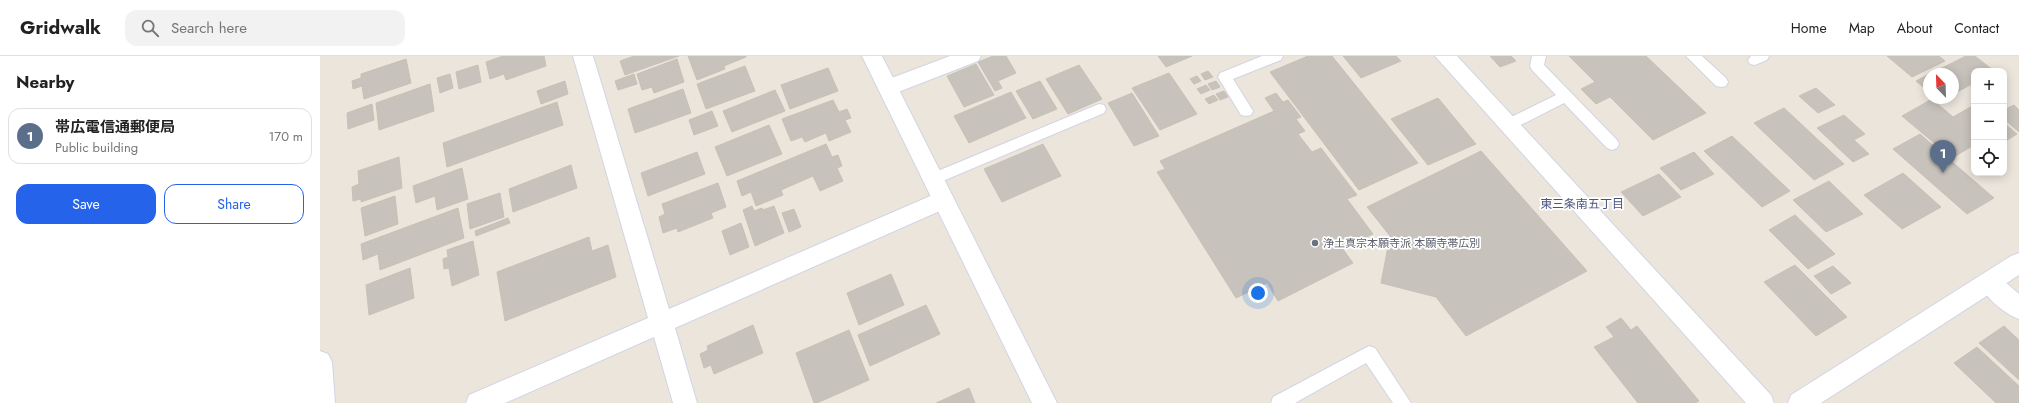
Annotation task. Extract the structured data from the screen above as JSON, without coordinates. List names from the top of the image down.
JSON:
{
  "districts": ["東三条南五丁目"],
  "places": ["浄土真宗本願寺派 本願寺帯広別"],
  "north": "top left",
  "page": {
    "header": "Gridwalk",
    "search": "Search here",
    "nav": [
      "Home",
      "Map",
      "About",
      "Contact"
    ],
    "heading": "Nearby",
    "map_buttons": ["+", "−"],
    "list": [
      {
        "mark": "1",
        "name": "帯広電信通郵便局",
        "note": "Public building",
        "value": "170 m"
      }
    ],
    "pins": "1",
    "buttons": ["Save", "Share"]
  }
}
